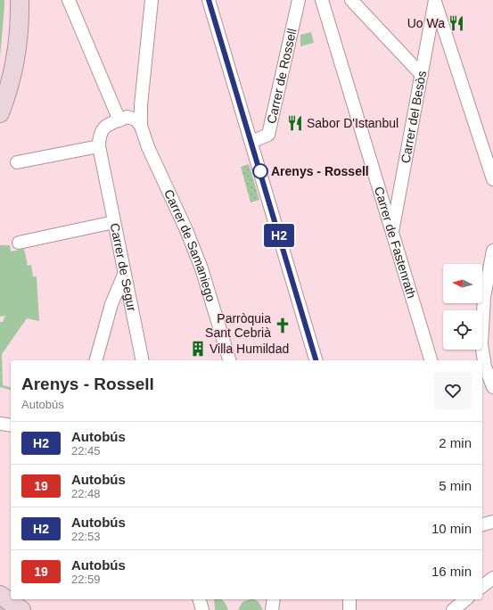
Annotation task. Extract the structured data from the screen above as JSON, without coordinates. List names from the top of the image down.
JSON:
{
  "streets": {
    "street": [
      "Carrer de Rossell",
      "Carrer del Besòs",
      "Carrer de Fastenrath",
      "Carrer de Samaniego",
      "Carrer de Segur"
    ]
  },
  "crossings": [
    ["Carrer del Besòs", "Carrer de Fastenrath"]
  ],
  "places": {
    "restaurant": ["Uo Wa", "Sabor D'Istanbul"],
    "other": ["Arenys - Rossell"],
    "church": ["Parròquia Sant Cebrià"],
    "building": ["Villa Humildad"]
  },
  "lines": ["bus line H2"],
  "north": "left",
  "page": {
    "on_map": "H2",
    "heading": ["Arenys - Rossell", "Autobús"],
    "list": [
      {
        "mark": "H2",
        "name": "Autobús",
        "note": "22:45",
        "value": "2 min"
      },
      {
        "mark": "19",
        "name": "Autobús",
        "note": "22:48",
        "value": "5 min"
      },
      {
        "mark": "H2",
        "name": "Autobús",
        "note": "22:53",
        "value": "10 min"
      },
      {
        "mark": "19",
        "name": "Autobús",
        "note": "22:59",
        "value": "16 min"
      }
    ]
  }
}
